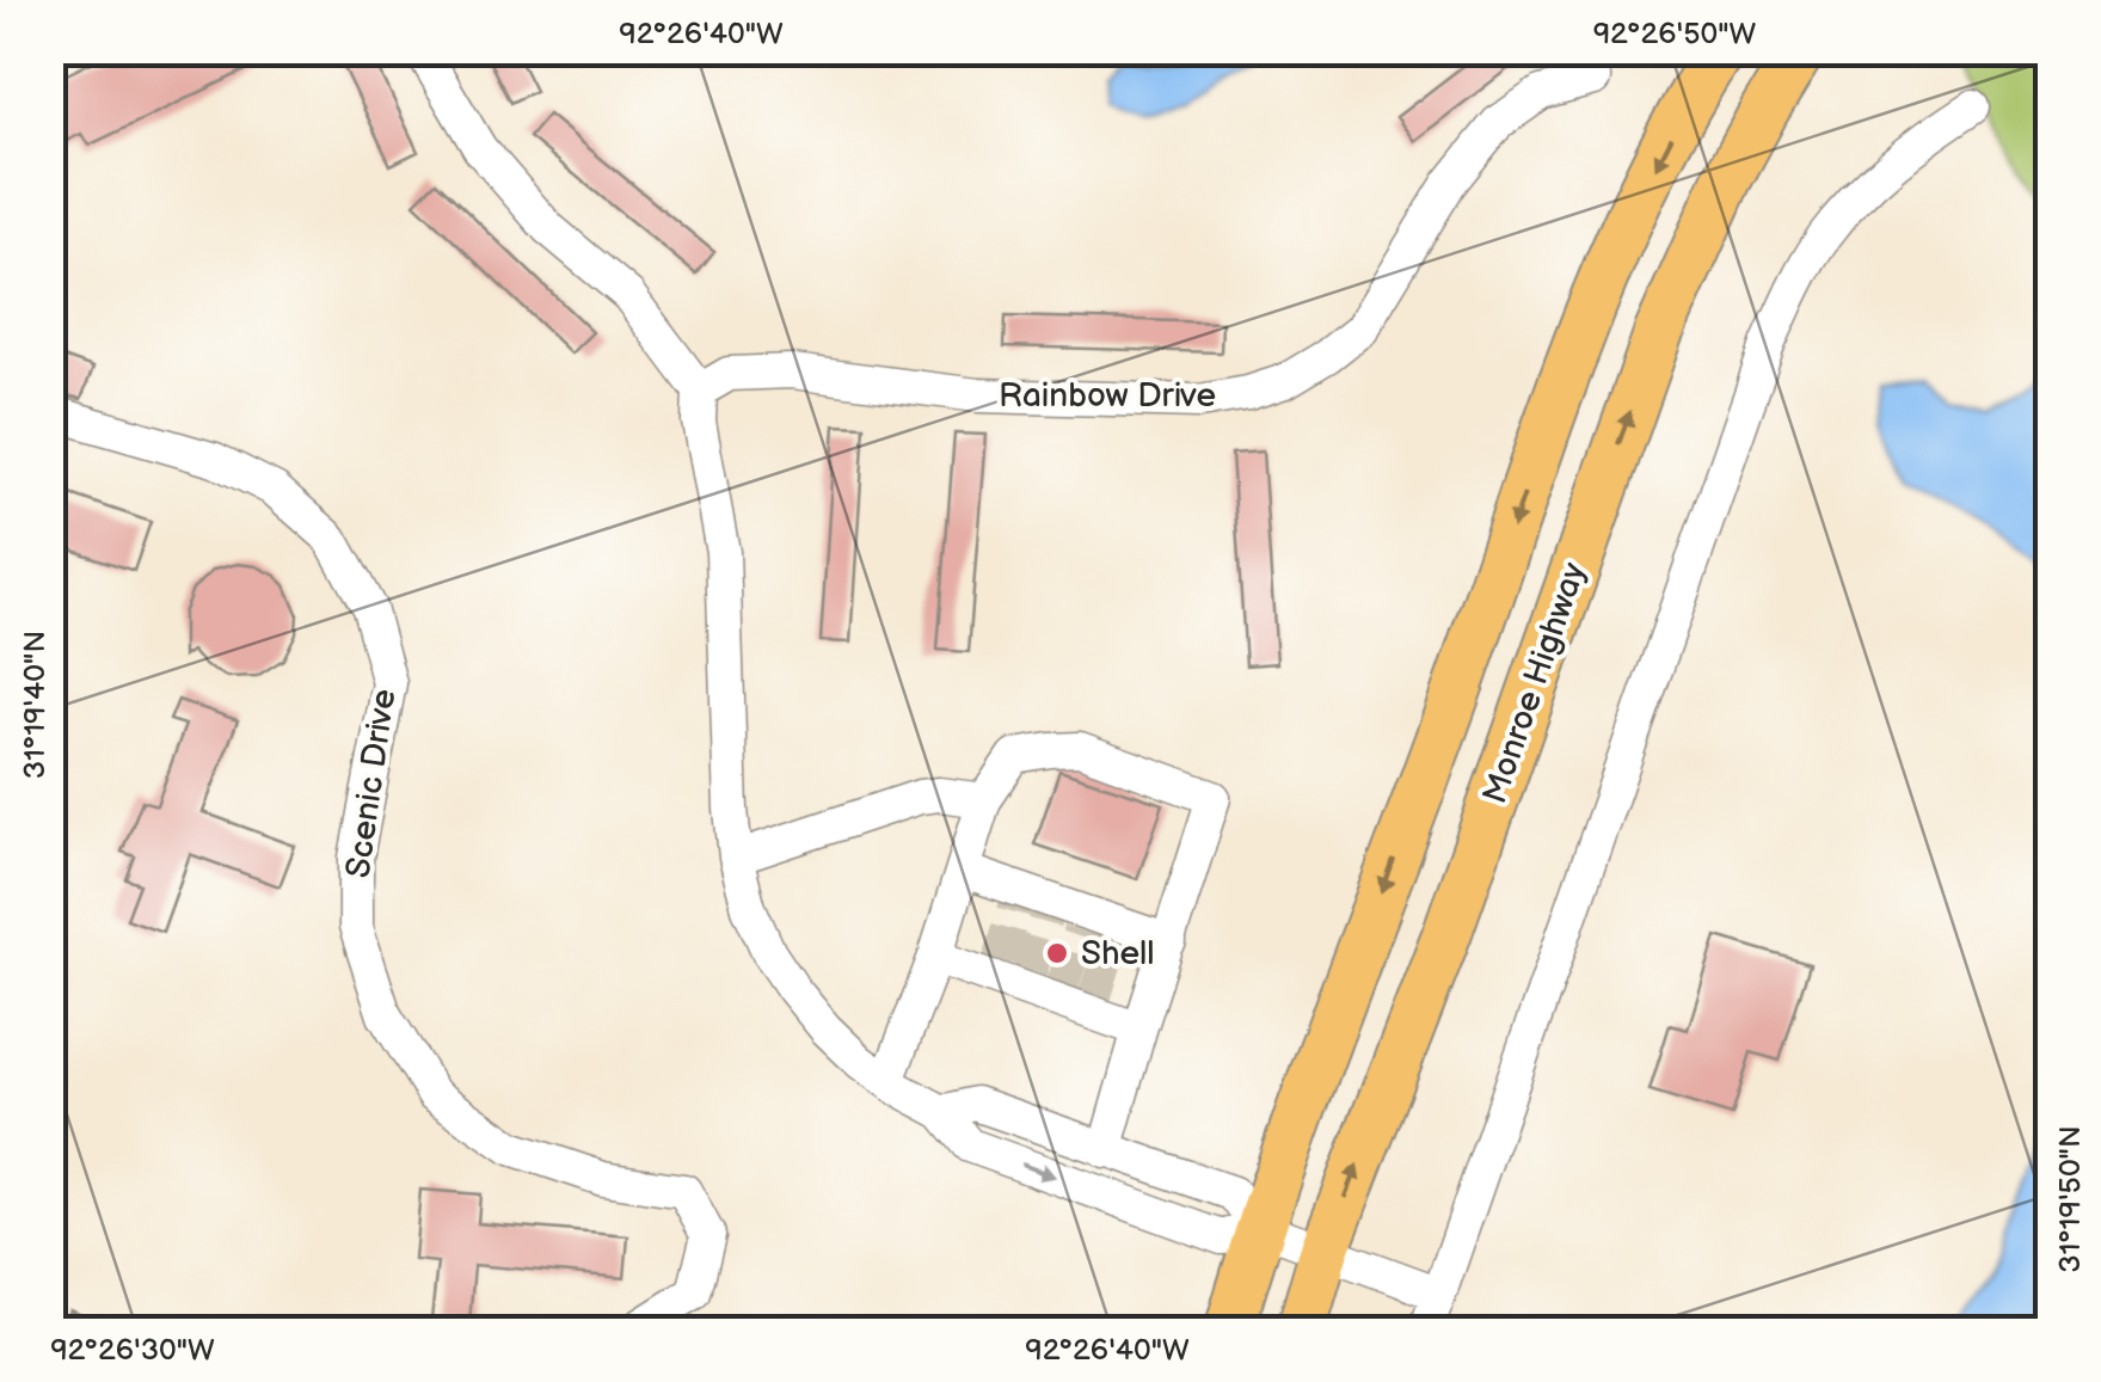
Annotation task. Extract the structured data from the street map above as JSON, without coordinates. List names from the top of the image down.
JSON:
{
  "streets": {
    "highway": ["Monroe Highway"],
    "street": ["Rainbow Drive", "Scenic Drive"]
  },
  "places": ["Shell"],
  "coordinates": [
    "92°26'40\"W",
    "92°26'50\"W",
    "31°19'40\"N",
    "31°19'50\"N",
    "92°26'30\"W"
  ]
}
